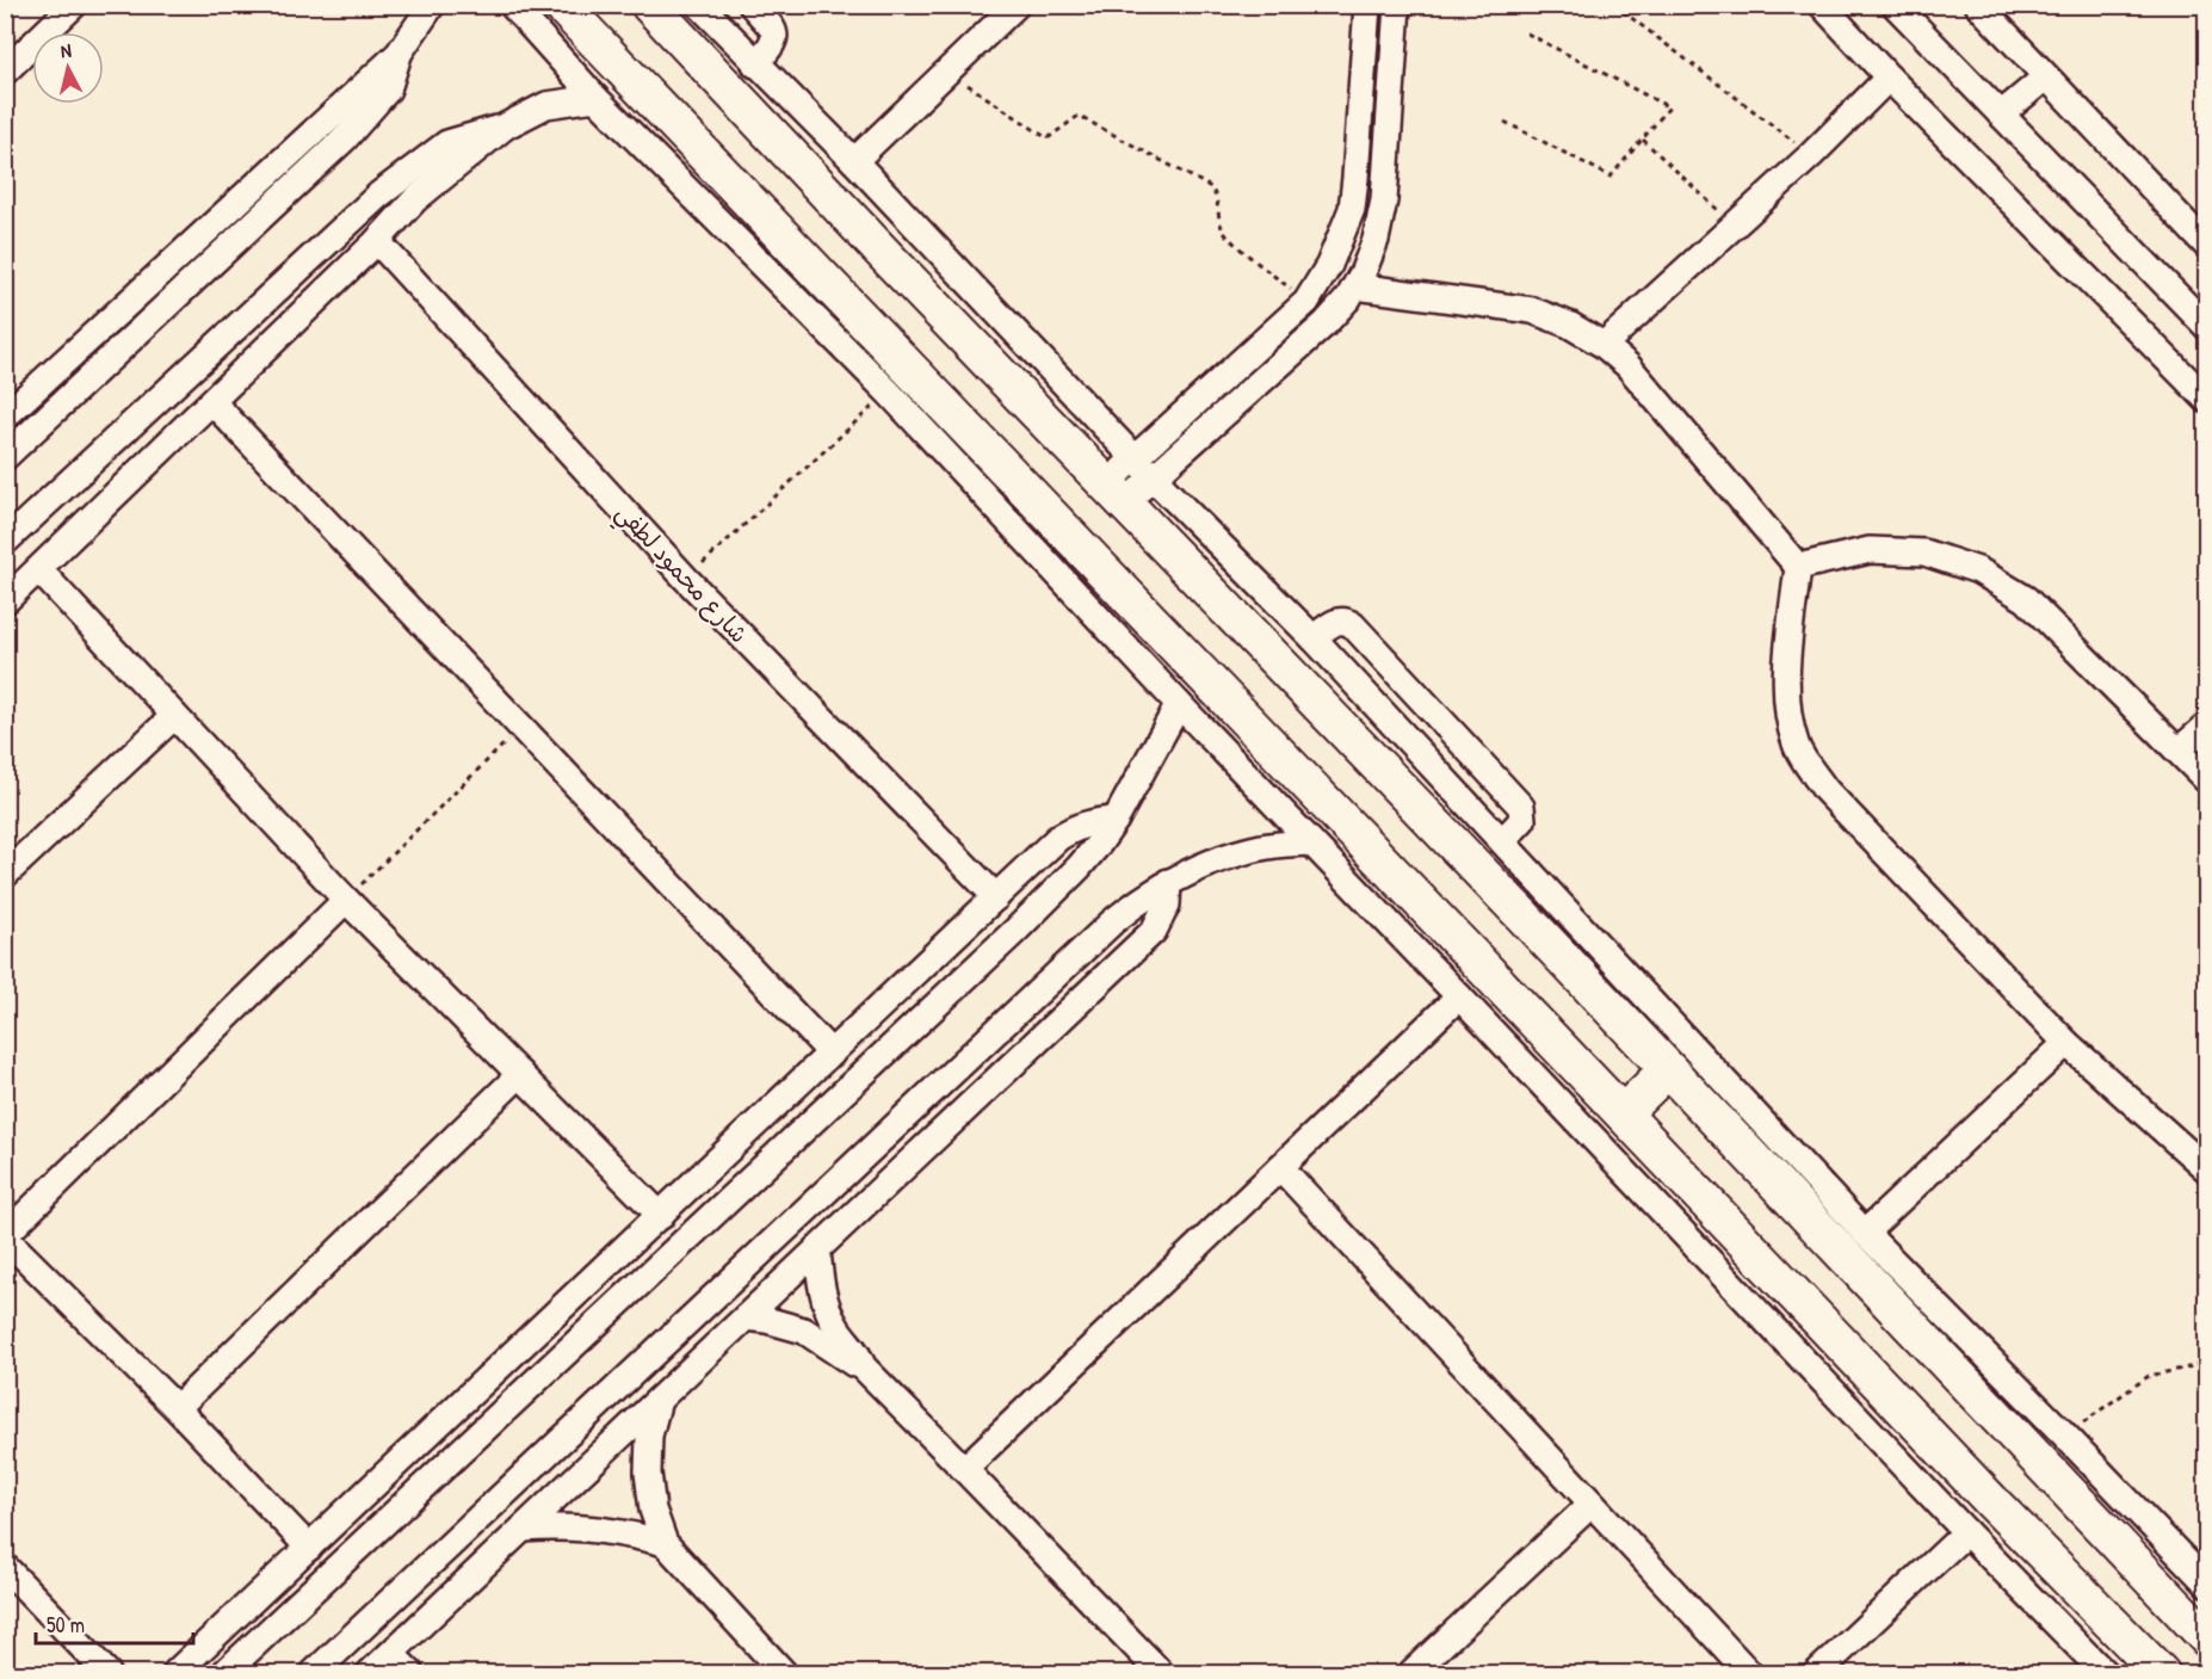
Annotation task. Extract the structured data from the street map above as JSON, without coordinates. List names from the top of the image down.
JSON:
{
  "streets": {
    "street": ["شارع محمود لطفي"]
  },
  "scale_bar": "50 m",
  "north": "top"
}
